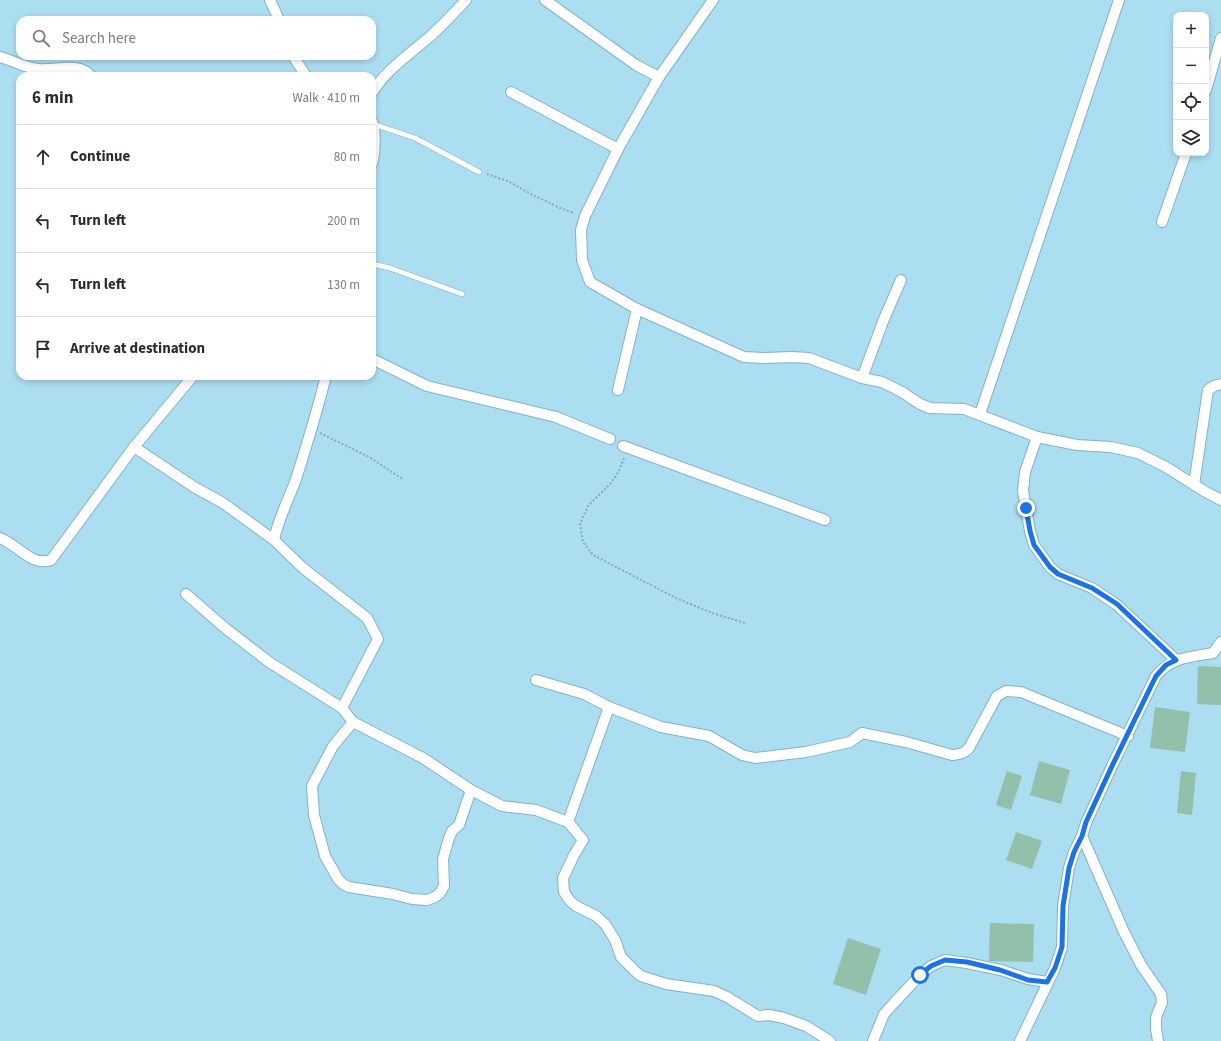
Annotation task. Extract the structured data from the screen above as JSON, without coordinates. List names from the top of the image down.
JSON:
{
  "page": {
    "map_buttons": ["+", "−"],
    "search": "Search here",
    "heading": ["6 min", "Walk · 410 m"],
    "list": [
      ["Continue", "80 m"],
      ["Turn left", "200 m"],
      ["Turn left", "130 m"],
      "Arrive at destination"
    ]
  }
}
